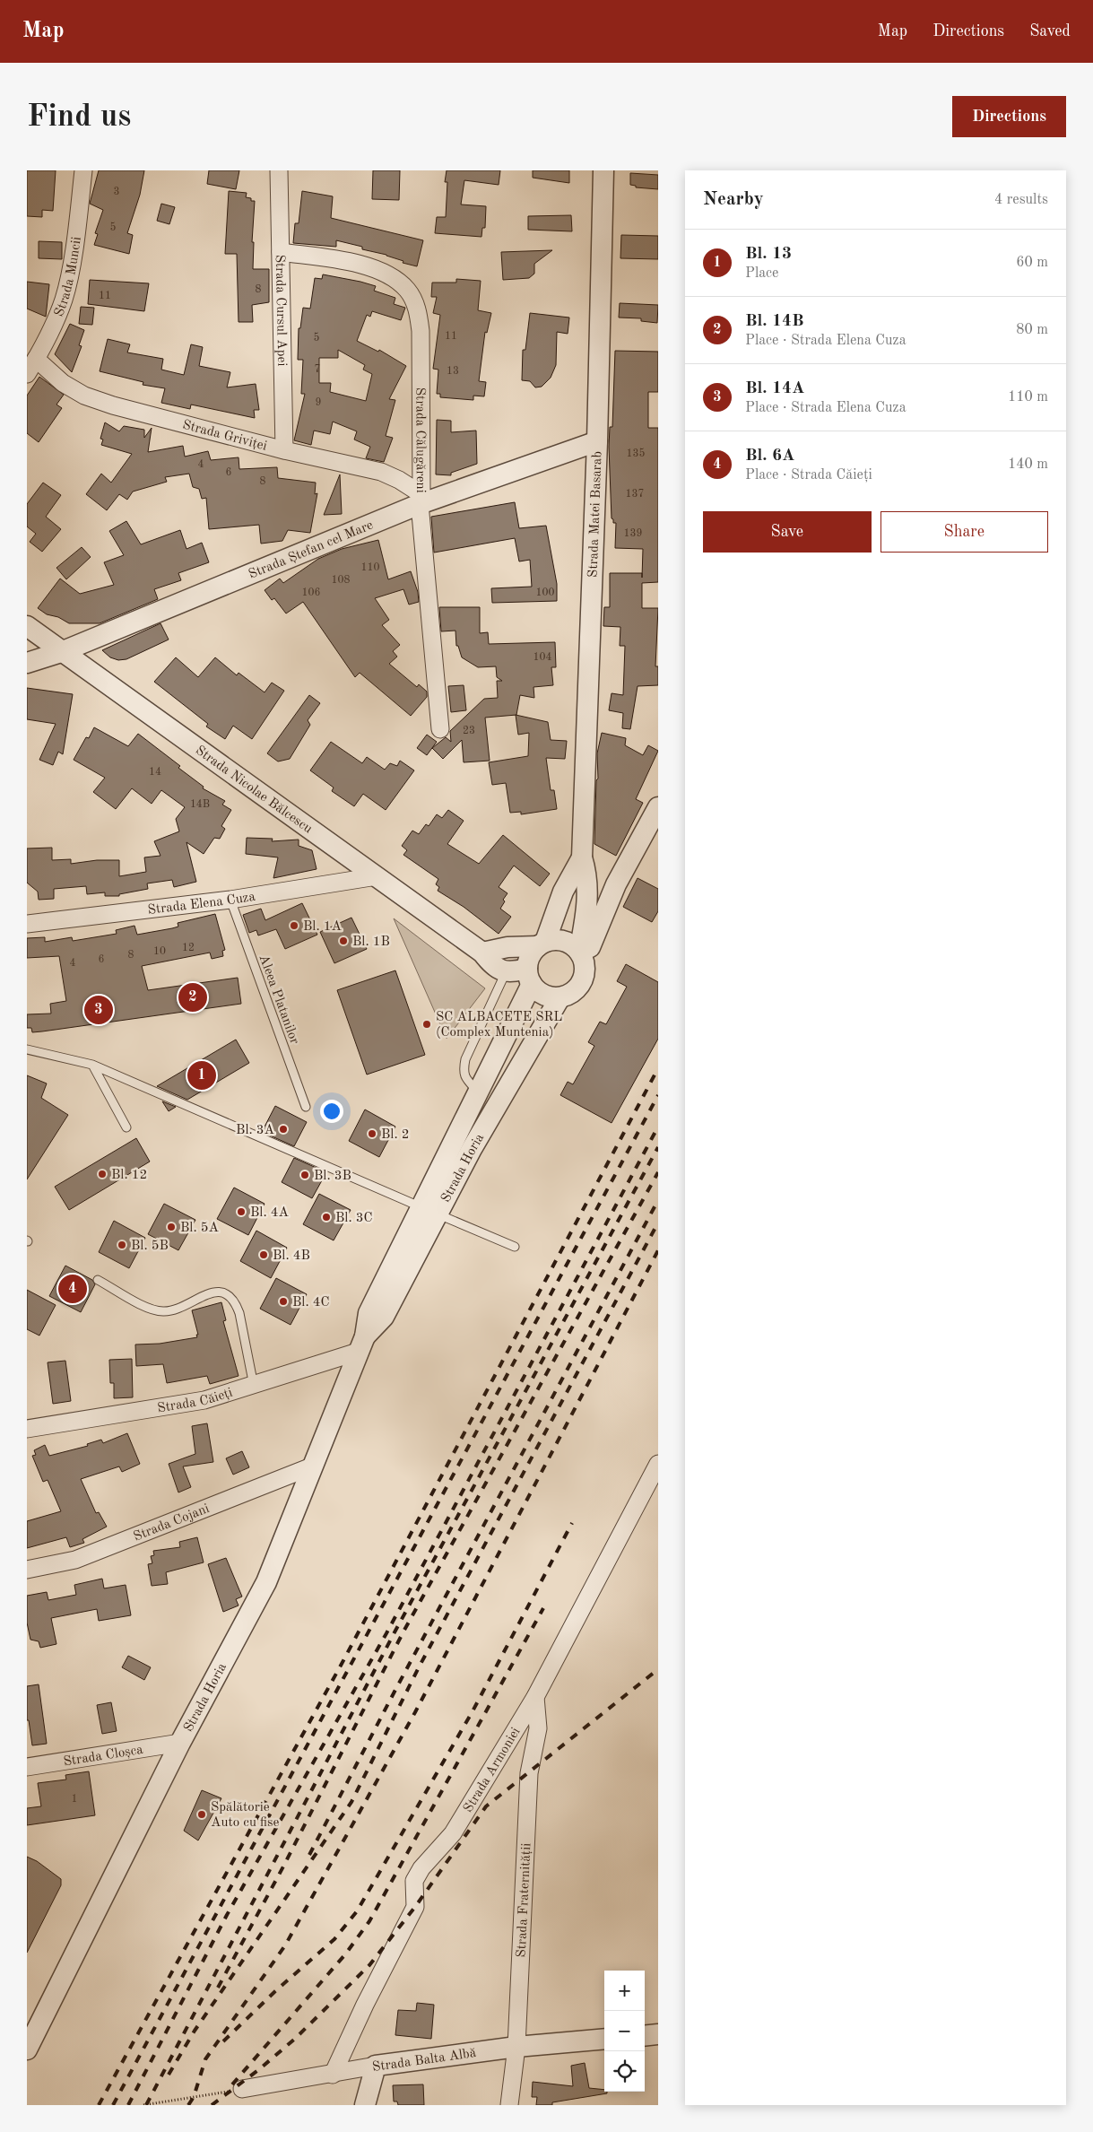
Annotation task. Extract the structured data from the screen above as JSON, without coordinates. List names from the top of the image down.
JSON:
{
  "streets": {
    "street": [
      "Strada Muncii",
      "Strada Cursul Apei",
      "Strada Griviței",
      "Strada Călugăreni",
      "Strada Matei Basarab",
      "Strada Ștefan cel Mare",
      "Strada Nicolae Bălcescu",
      "Strada Elena Cuza",
      "Strada Horia",
      "Strada Căieți",
      "Strada Cojani",
      "Strada Cloșca",
      "Strada Armoniei",
      "Strada Fraternității",
      "Strada Balta Albă"
    ],
    "lane": ["Aleea Platanilor"]
  },
  "crossings": [
    ["Strada Muncii", "Strada Griviței"],
    ["Strada Cursul Apei", "Strada Griviței"],
    ["Strada Cursul Apei", "Strada Călugăreni"],
    ["Strada Griviței", "Strada Călugăreni"],
    ["Strada Griviței", "Strada Ștefan cel Mare"],
    ["Strada Călugăreni", "Strada Ștefan cel Mare"],
    ["Strada Matei Basarab", "Strada Ștefan cel Mare"],
    ["Strada Matei Basarab", "Strada Horia"],
    ["Strada Ștefan cel Mare", "Strada Nicolae Bălcescu"],
    ["Strada Nicolae Bălcescu", "Strada Elena Cuza"],
    ["Strada Elena Cuza", "Aleea Platanilor"],
    ["Strada Horia", "Strada Căieți"],
    ["Strada Horia", "Strada Cojani"],
    ["Strada Horia", "Strada Cloșca"],
    ["Strada Armoniei", "Strada Fraternității"],
    ["Strada Armoniei", "Strada Balta Albă"],
    ["Strada Fraternității", "Strada Balta Albă"]
  ],
  "places": [
    "Bl. 1A",
    "Bl. 1B",
    "SC ALBACETE SRL (Complex Muntenia)",
    "Bl. 3A",
    "Bl. 2",
    "Bl. 12",
    "Bl. 3B",
    "Bl. 4A",
    "Bl. 3C",
    "Bl. 5A",
    "Bl. 5B",
    "Bl. 4B",
    "Bl. 4C",
    "Spălătorie Auto cu fise"
  ],
  "house_numbers": [
    "3",
    "5",
    "8",
    "11",
    "11",
    "5",
    "7",
    "13",
    "9",
    "135",
    "4",
    "6",
    "8",
    "137",
    "139",
    "110",
    "108",
    "106",
    "100",
    "104",
    "23",
    "14",
    "14B",
    "12",
    "10",
    "8",
    "6",
    "4",
    "1"
  ],
  "page": {
    "header": "Map",
    "nav": ["Map", "Directions", "Saved"],
    "buttons": [
      "Directions",
      ["Save", "Share"]
    ],
    "title": "Find us",
    "heading": ["Nearby", "4 results"],
    "list": [
      {
        "mark": "1",
        "name": "Bl. 13",
        "note": "Place",
        "value": "60 m"
      },
      {
        "mark": "2",
        "name": "Bl. 14B",
        "note": "Place · Strada Elena Cuza",
        "value": "80 m"
      },
      {
        "mark": "3",
        "name": "Bl. 14A",
        "note": "Place · Strada Elena Cuza",
        "value": "110 m"
      },
      {
        "mark": "4",
        "name": "Bl. 6A",
        "note": "Place · Strada Căieți",
        "value": "140 m"
      }
    ],
    "pins": [
      "2",
      "3",
      "1",
      "4"
    ],
    "map_buttons": ["+", "−"]
  }
}
